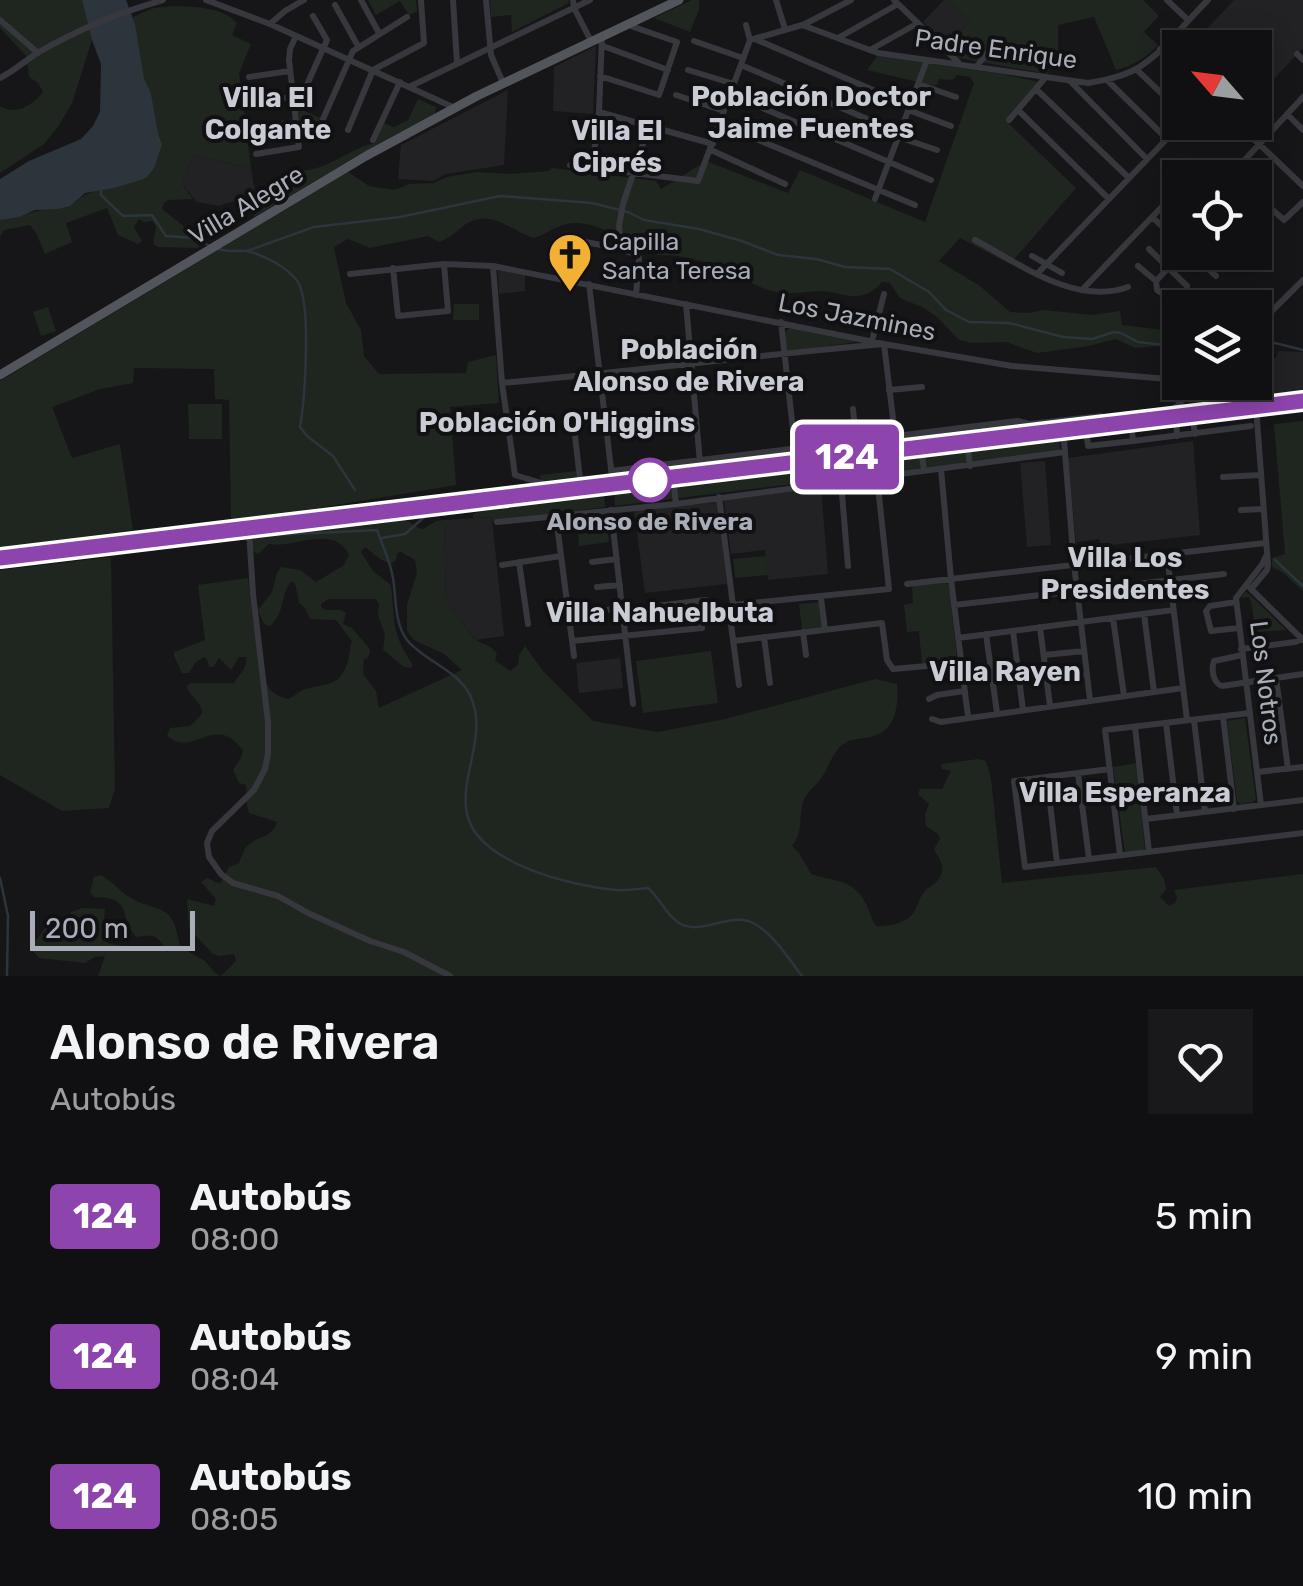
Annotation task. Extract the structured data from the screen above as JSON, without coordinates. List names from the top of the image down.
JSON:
{
  "streets": {
    "main road": ["Villa Alegre"],
    "street": ["Padre Enrique", "Los Jazmines", "Los Notros"]
  },
  "districts": [
    "Población Doctor Jaime Fuentes",
    "Villa El Colgante",
    "Villa El Ciprés",
    "Población Alonso de Rivera",
    "Población O'Higgins",
    "Villa Los Presidentes",
    "Villa Nahuelbuta",
    "Villa Rayen",
    "Villa Esperanza"
  ],
  "places": {
    "church": ["Capilla Santa Teresa"],
    "other": ["Alonso de Rivera"]
  },
  "lines": ["bus line 124"],
  "scale_bar": "200 m",
  "north": "top left",
  "page": {
    "on_map": "124",
    "scale": "200 m",
    "heading": ["Alonso de Rivera", "Autobús"],
    "list": [
      {
        "mark": "124",
        "name": "Autobús",
        "note": "08:00",
        "value": "5 min"
      },
      {
        "mark": "124",
        "name": "Autobús",
        "note": "08:04",
        "value": "9 min"
      },
      {
        "mark": "124",
        "name": "Autobús",
        "note": "08:05",
        "value": "10 min"
      }
    ]
  }
}
